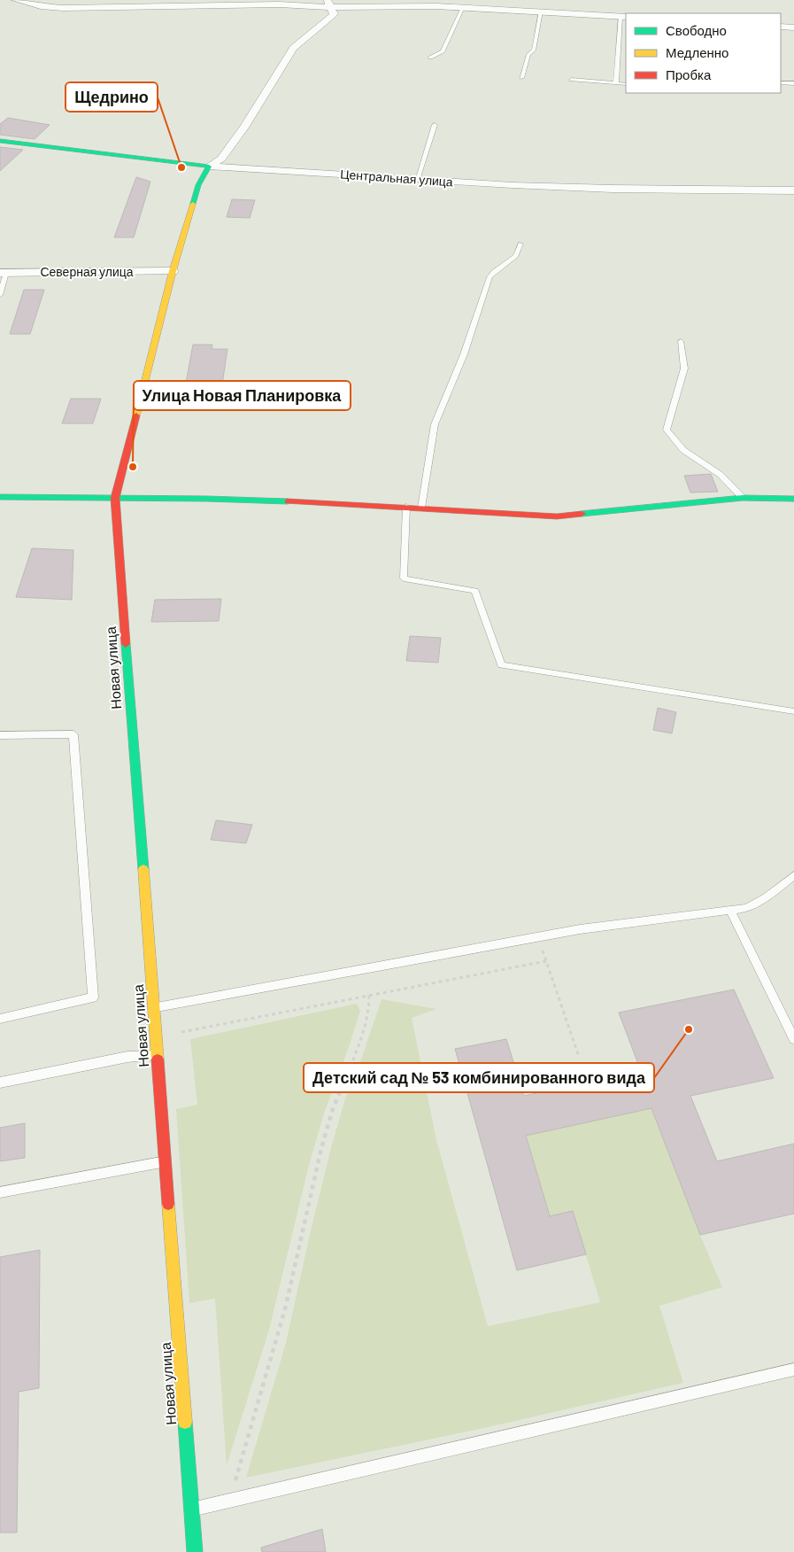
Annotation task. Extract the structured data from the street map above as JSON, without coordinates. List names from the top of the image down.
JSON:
{
  "streets": {
    "street": ["Центральная улица", "Северная улица", "Новая улица"]
  },
  "crossings": [
    ["Центральная улица", "Новая улица"],
    ["Северная улица", "Новая улица"]
  ],
  "places": ["Щедрино", "Улица Новая Планировка", "Детский сад № 53 комбинированного вида"],
  "legend": ["Свободно", "Медленно", "Пробка"]
}
